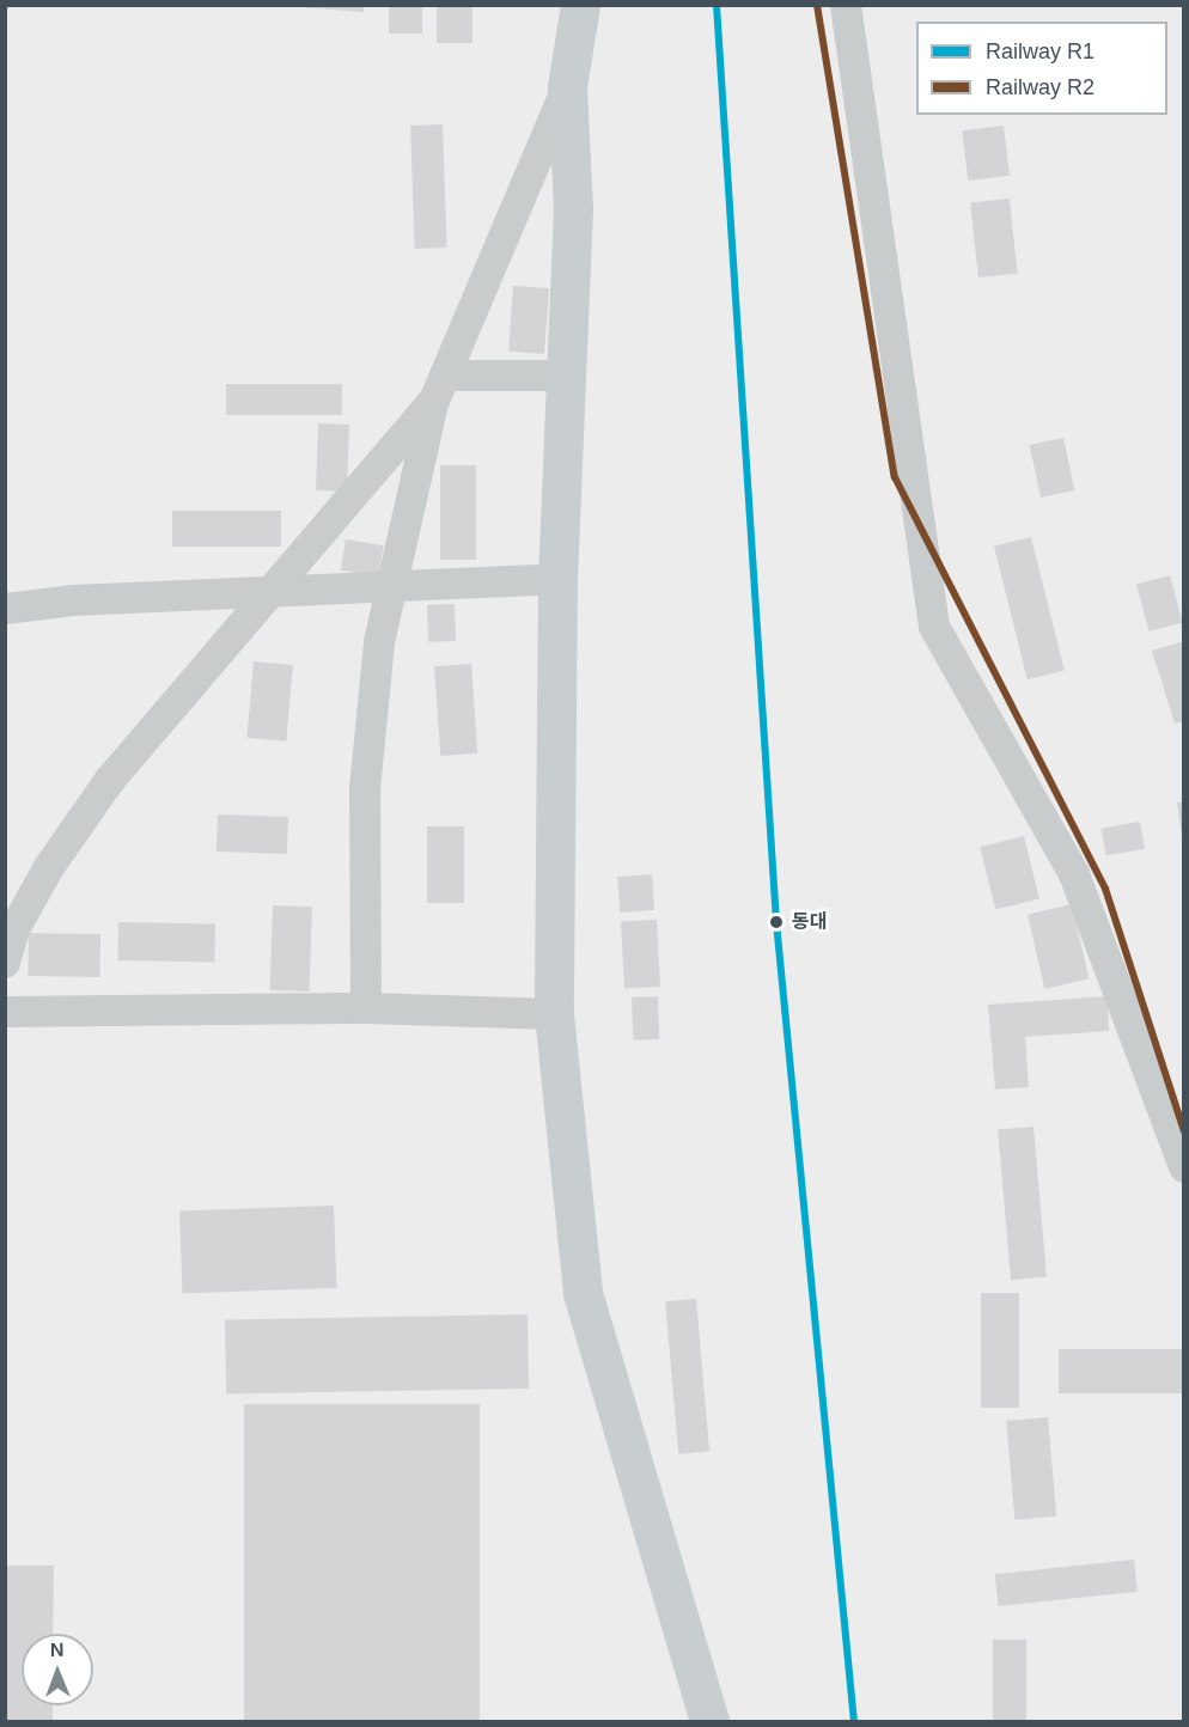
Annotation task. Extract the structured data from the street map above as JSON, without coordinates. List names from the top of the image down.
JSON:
{
  "places": ["동대"],
  "lines": ["rail line R1", "rail line R2"],
  "legend": ["Railway R1", "Railway R2"],
  "north": "top"
}
